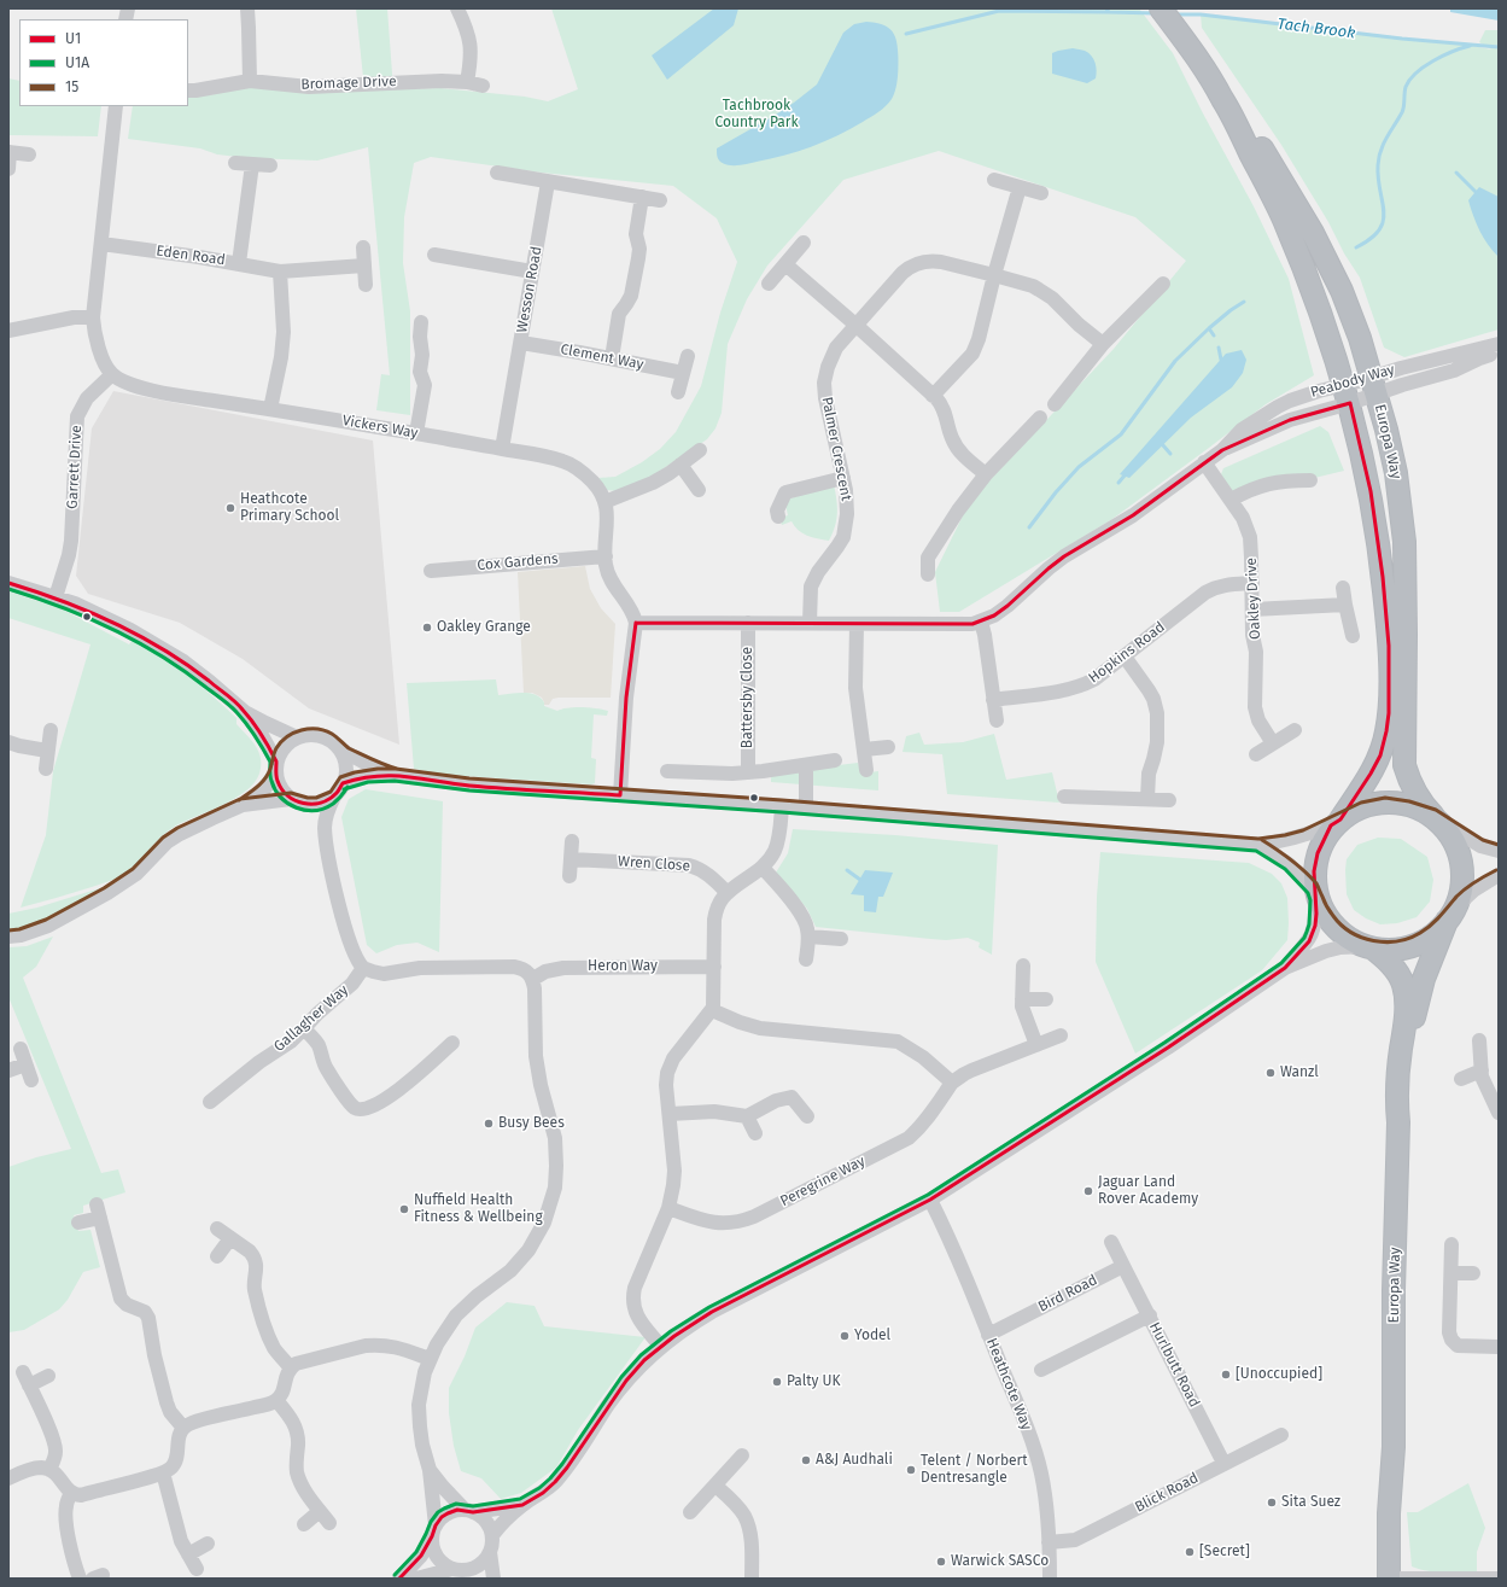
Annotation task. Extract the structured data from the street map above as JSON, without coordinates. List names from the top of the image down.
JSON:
{
  "streets": {
    "highway": ["Europa Way"],
    "street": [
      "Bromage Drive",
      "Eden Road",
      "Wesson Road",
      "Clement Way",
      "Peabody Way",
      "Vickers Way",
      "Palmer Crescent",
      "Garrett Drive",
      "Cox Gardens",
      "Oakley Drive",
      "Hopkins Road",
      "Battersby Close",
      "Wren Close",
      "Heron Way",
      "Gallagher Way",
      "Peregrine Way",
      "Bird Road",
      "Hurlbutt Road",
      "Heathcote Way",
      "Blick Road"
    ]
  },
  "crossings": [
    ["Wesson Road", "Clement Way"],
    ["Wesson Road", "Vickers Way"],
    ["Peabody Way", "Vickers Way"],
    ["Peabody Way", "Europa Way"],
    ["Peabody Way", "Palmer Crescent"],
    ["Peabody Way", "Oakley Drive"],
    ["Peabody Way", "Battersby Close"],
    ["Vickers Way", "Garrett Drive"],
    ["Vickers Way", "Cox Gardens"],
    ["Oakley Drive", "Hopkins Road"],
    ["Bird Road", "Hurlbutt Road"],
    ["Bird Road", "Heathcote Way"],
    ["Hurlbutt Road", "Blick Road"],
    ["Heathcote Way", "Blick Road"]
  ],
  "water": ["Tach Brook"],
  "parks": ["Tachbrook Country Park"],
  "places": [
    "Heathcote Primary School",
    "Oakley Grange",
    "Wanzl",
    "Busy Bees",
    "Jaguar Land Rover Academy",
    "Nuffield Health Fitness & Wellbeing",
    "Yodel",
    "[Unoccupied]",
    "Palty UK",
    "A&J Audhali",
    "Telent / Norbert Dentresangle",
    "Sita Suez",
    "[Secret]",
    "Warwick SASCo"
  ],
  "lines": ["transit line U1", "transit line U1A", "transit line 15"],
  "legend": ["U1", "U1A", "15"]
}
